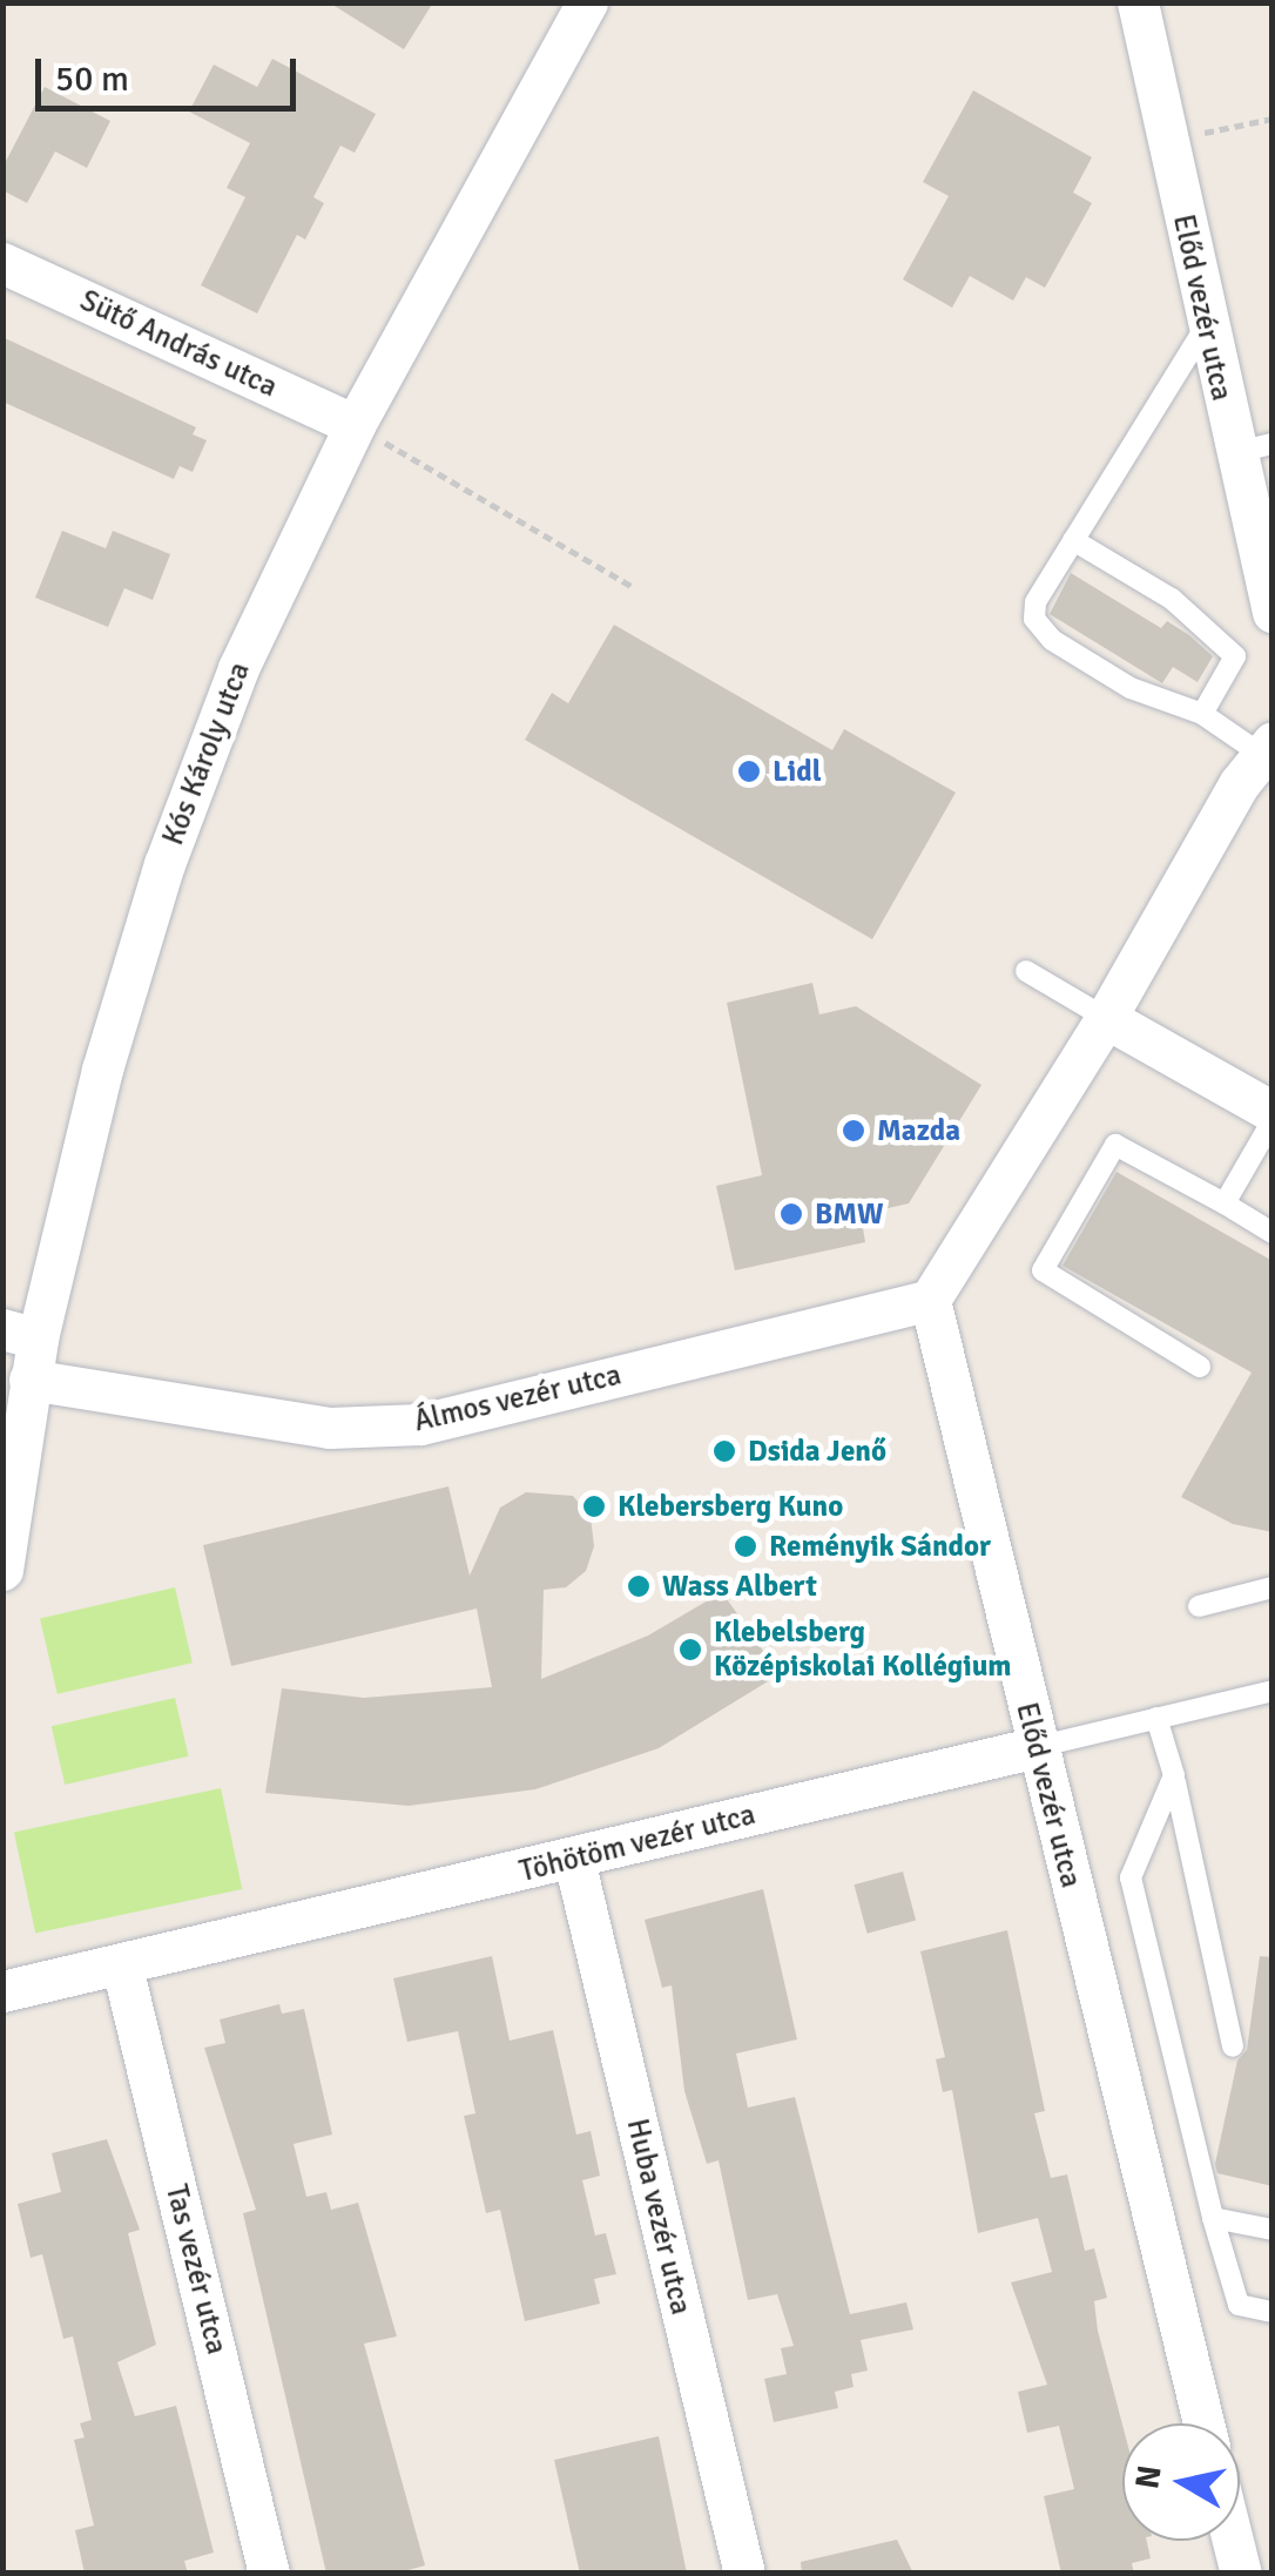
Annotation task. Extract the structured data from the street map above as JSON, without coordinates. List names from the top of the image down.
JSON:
{
  "streets": {
    "street": [
      "Előd vezér utca",
      "Sütő András utca",
      "Kós Károly utca",
      "Álmos vezér utca",
      "Töhötöm vezér utca",
      "Huba vezér utca",
      "Tas vezér utca"
    ]
  },
  "crossings": [
    ["Előd vezér utca", "Álmos vezér utca"],
    ["Előd vezér utca", "Töhötöm vezér utca"],
    ["Sütő András utca", "Kós Károly utca"],
    ["Kós Károly utca", "Álmos vezér utca"],
    ["Töhötöm vezér utca", "Huba vezér utca"],
    ["Töhötöm vezér utca", "Tas vezér utca"]
  ],
  "places": [
    "Lidl",
    "Mazda",
    "BMW",
    "Dsida Jenő",
    "Klebersberg Kuno",
    "Reményik Sándor",
    "Wass Albert",
    "Klebelsberg Középiskolai Kollégium"
  ],
  "scale_bar": "50 m",
  "north": "left"
}
